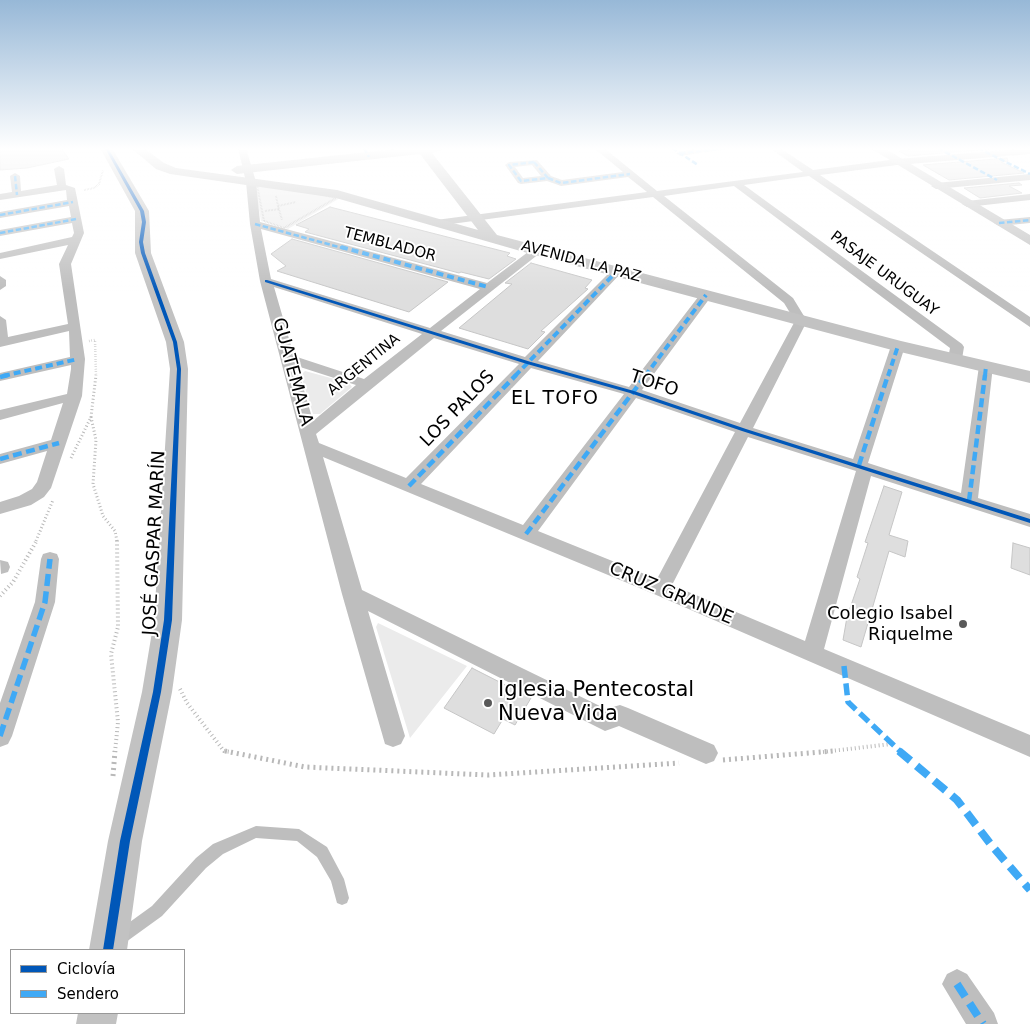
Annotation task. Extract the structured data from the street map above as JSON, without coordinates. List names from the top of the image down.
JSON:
{
  "streets": {
    "street": [
      "TEMBLADOR",
      "AVENIDA LA PAZ",
      "PASAJE URUGUAY",
      "ARGENTINA",
      "GUATEMALA",
      "TOFO",
      "LOS PALOS",
      "JOSÉ GASPAR MARÍN",
      "CRUZ GRANDE"
    ]
  },
  "crossings": [
    ["TEMBLADOR", "ARGENTINA"],
    ["TEMBLADOR", "GUATEMALA"],
    ["AVENIDA LA PAZ", "PASAJE URUGUAY"],
    ["AVENIDA LA PAZ", "ARGENTINA"],
    ["AVENIDA LA PAZ", "LOS PALOS"],
    ["ARGENTINA", "GUATEMALA"],
    ["ARGENTINA", "TOFO"],
    ["ARGENTINA", "CRUZ GRANDE"],
    ["GUATEMALA", "TOFO"],
    ["GUATEMALA", "CRUZ GRANDE"],
    ["TOFO", "LOS PALOS"],
    ["LOS PALOS", "CRUZ GRANDE"]
  ],
  "districts": ["EL TOFO"],
  "places": ["Colegio Isabel Riquelme", "Iglesia Pentecostal Nueva Vida"],
  "legend": ["Ciclovía", "Sendero"]
}
